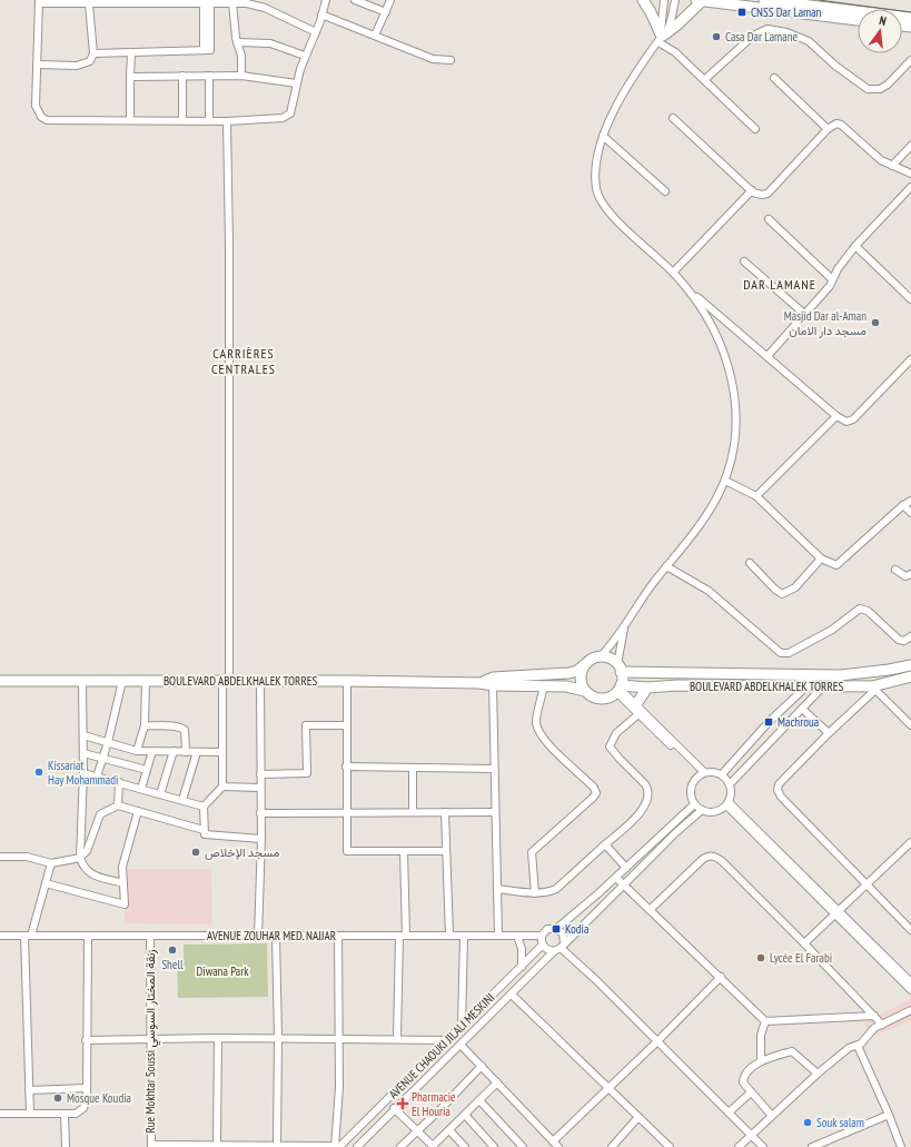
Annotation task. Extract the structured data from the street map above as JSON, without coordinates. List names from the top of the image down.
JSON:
{
  "streets": {
    "street": [
      "BOULEVARD ABDELKHALEK TORRES",
      "AVENUE ZOUHAR MED. NAJJAR",
      "Rue Mokhtar Soussi زنقة المختار السوسي",
      "AVENUE CHAOUKI JILALI MESKINI"
    ]
  },
  "crossings": [
    ["AVENUE ZOUHAR MED. NAJJAR", "Rue Mokhtar Soussi زنقة المختار السوسي"],
    ["AVENUE ZOUHAR MED. NAJJAR", "AVENUE CHAOUKI JILALI MESKINI"]
  ],
  "districts": ["DAR LAMANE", "CARRIÈRES CENTRALES"],
  "parks": ["Diwana Park"],
  "places": {
    "transit": ["CNSS Dar Laman", "Machroua", "Kodia"],
    "other": [
      "Casa Dar Lamane",
      "Masjid Dar al-Aman مسجد دار الامان",
      "Kissariat Hay Mohammadi",
      "مسجد الإخلاص",
      "Shell",
      "Lycée El Farabi",
      "Mosque Koudia",
      "Souk salam"
    ],
    "health": ["Pharmacie El Houria"]
  },
  "north": "top"
}
